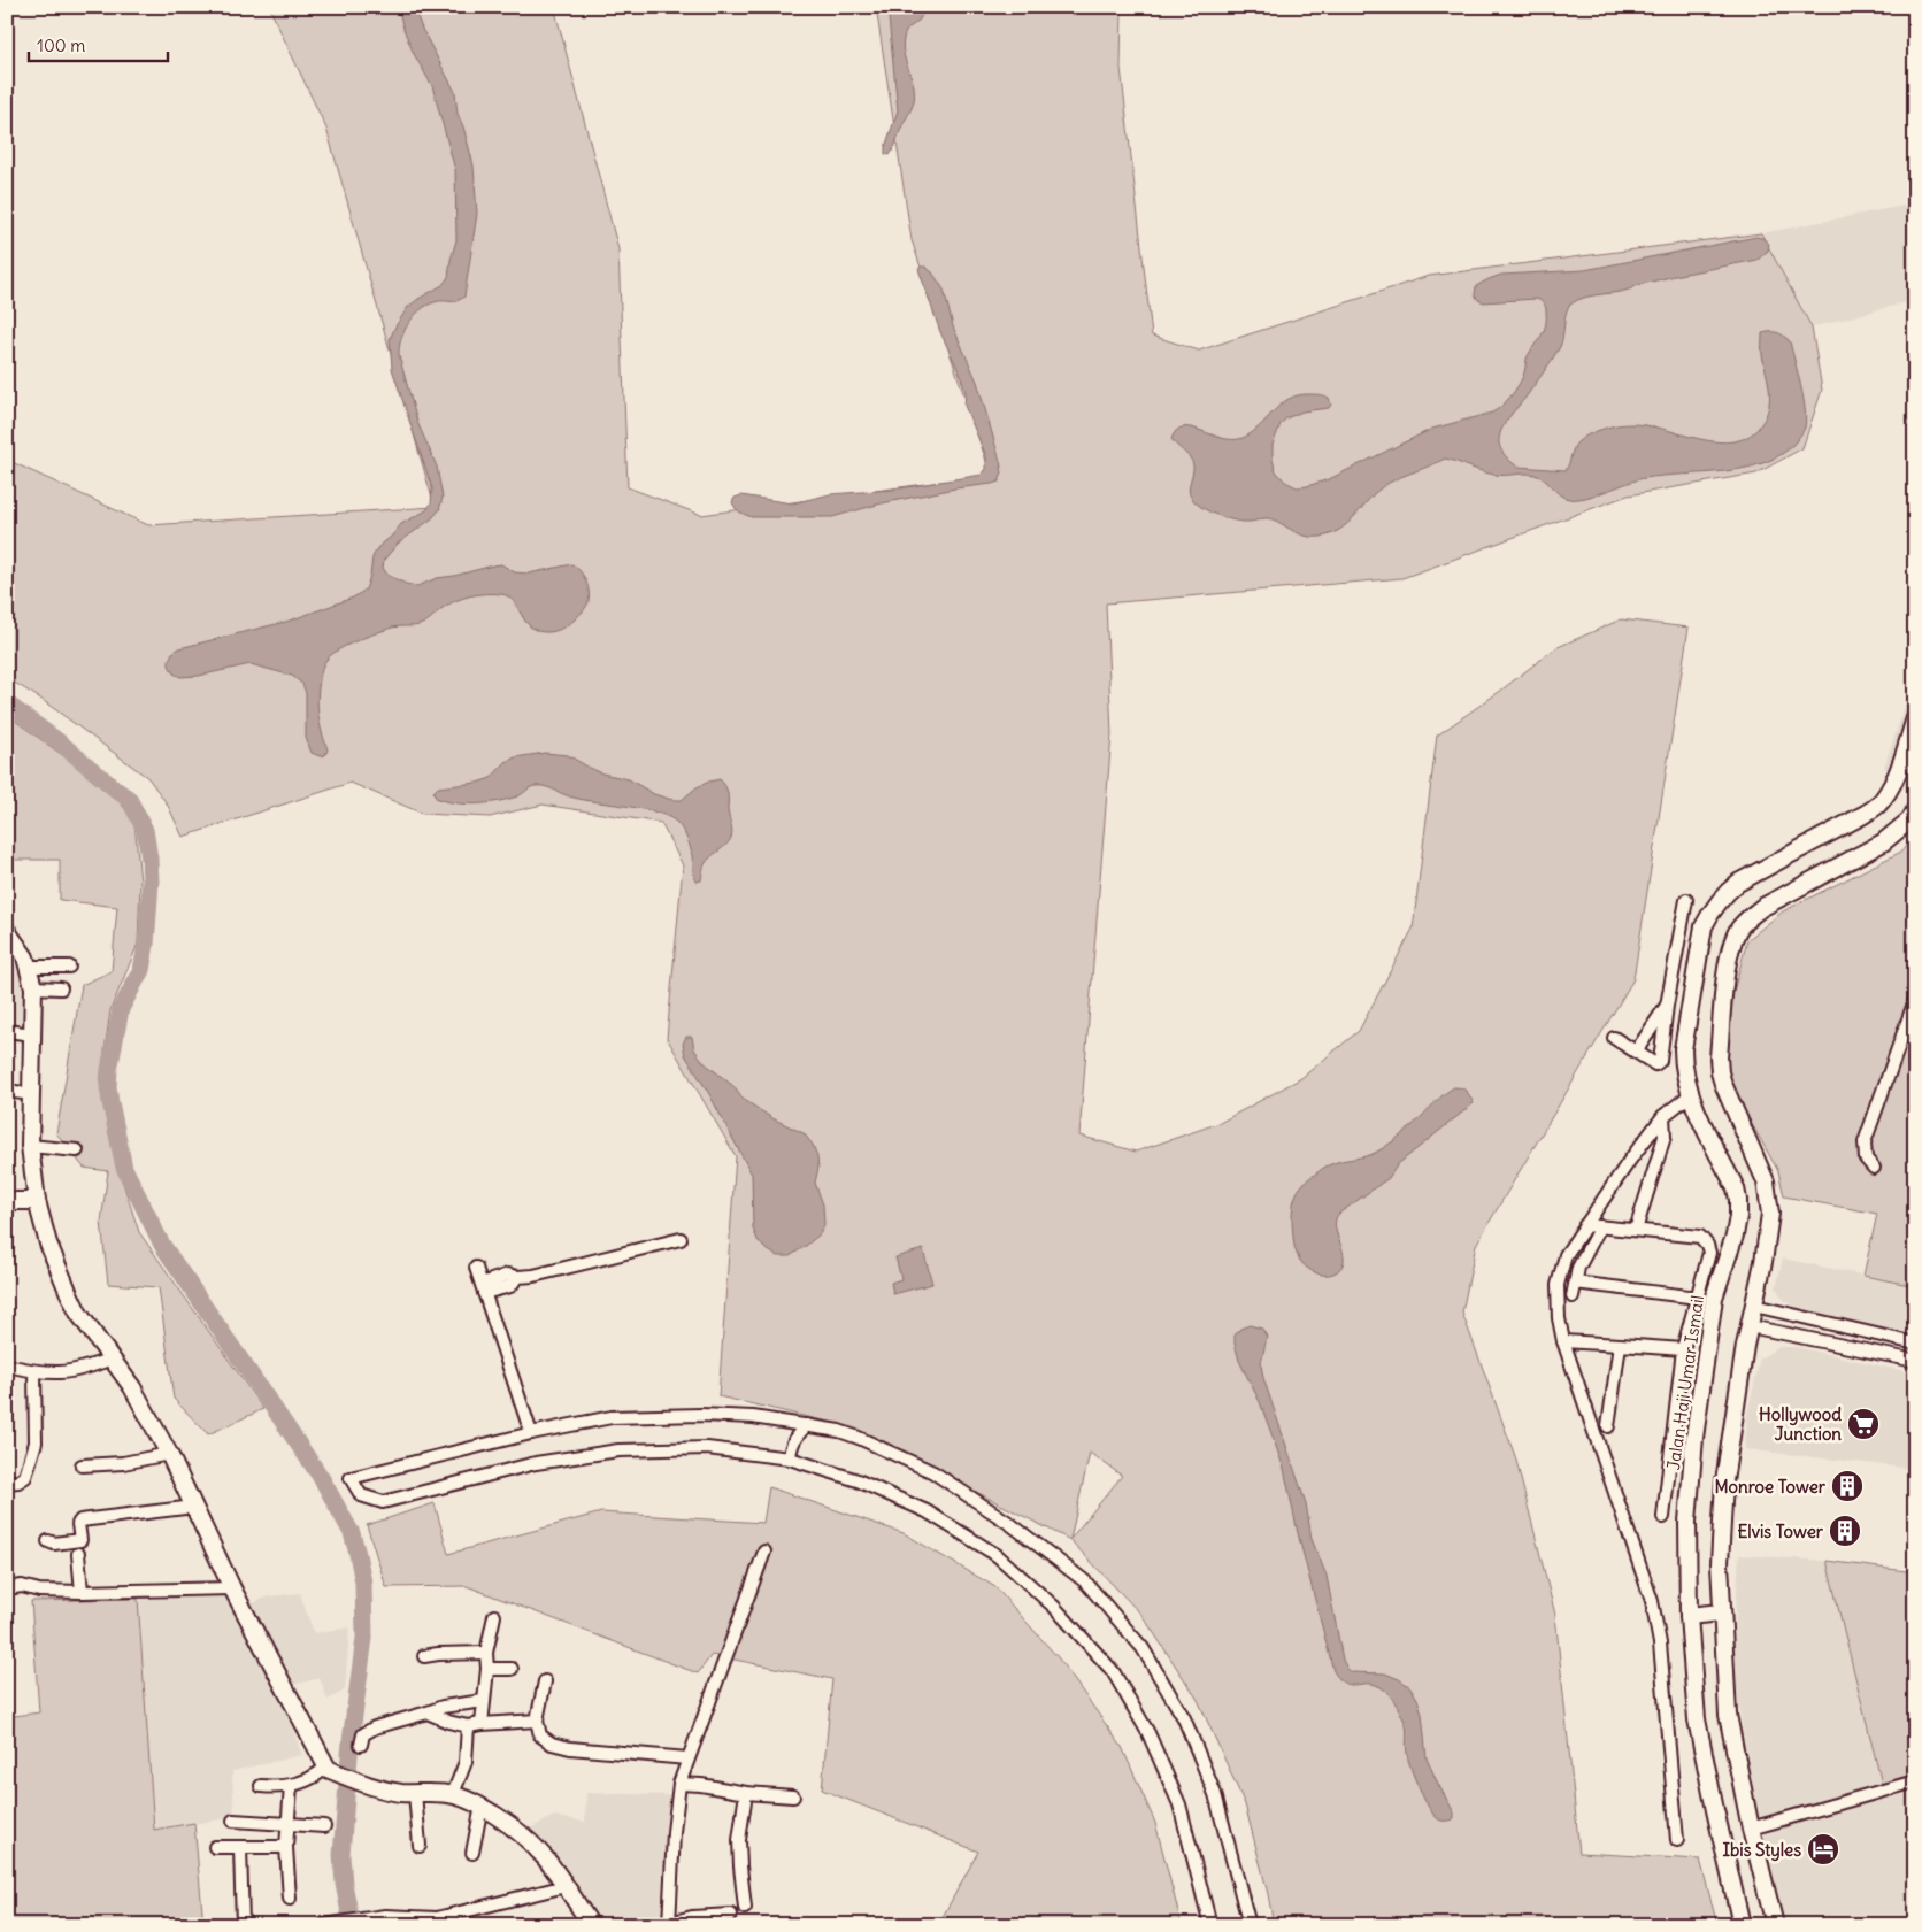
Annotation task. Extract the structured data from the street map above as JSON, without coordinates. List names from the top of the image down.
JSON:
{
  "streets": {
    "main road": ["Jalan Haji Umar Ismail"]
  },
  "places": {
    "supermarket": ["Hollywood Junction"],
    "building": ["Monroe Tower", "Elvis Tower"],
    "hotel": ["Ibis Styles"]
  },
  "scale_bar": "100 m"
}
